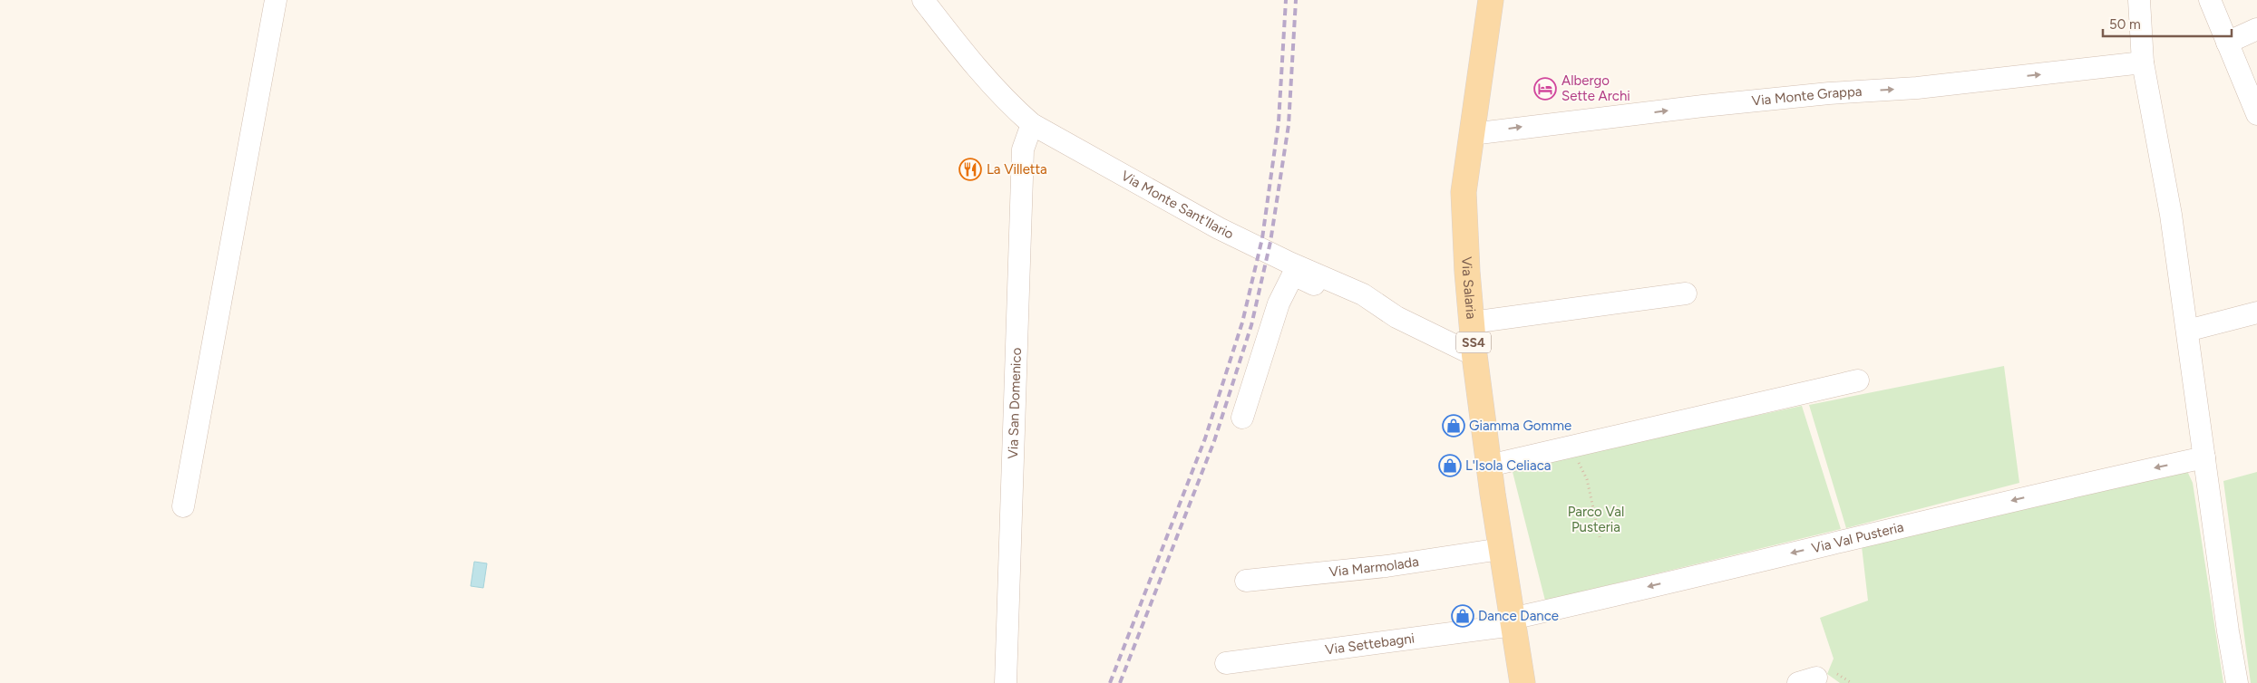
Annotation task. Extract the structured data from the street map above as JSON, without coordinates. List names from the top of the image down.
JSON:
{
  "streets": {
    "main road": ["Via Salaria", "SS4"],
    "street": [
      "Via Monte Grappa",
      "Via Monte Sant'Ilario",
      "Via San Domenico",
      "Via Val Pusteria",
      "Via Marmolada",
      "Via Settebagni"
    ]
  },
  "crossings": [
    ["Via Monte Grappa", "Via Salaria"],
    ["Via Monte Sant'Ilario", "Via Salaria"],
    ["Via Monte Sant'Ilario", "Via San Domenico"],
    ["Via Salaria", "Via Val Pusteria"],
    ["Via Salaria", "Via Marmolada"],
    ["Via Salaria", "Via Settebagni"],
    ["Via Val Pusteria", "Via Settebagni"]
  ],
  "one_way": ["Via Monte Grappa"],
  "parks": ["Parco Val Pusteria"],
  "places": {
    "hotel": ["Albergo Sette Archi"],
    "restaurant": ["La Villetta"],
    "shop": ["Giamma Gomme", "L'Isola Celiaca", "Dance Dance"]
  },
  "scale_bar": "50 m"
}
